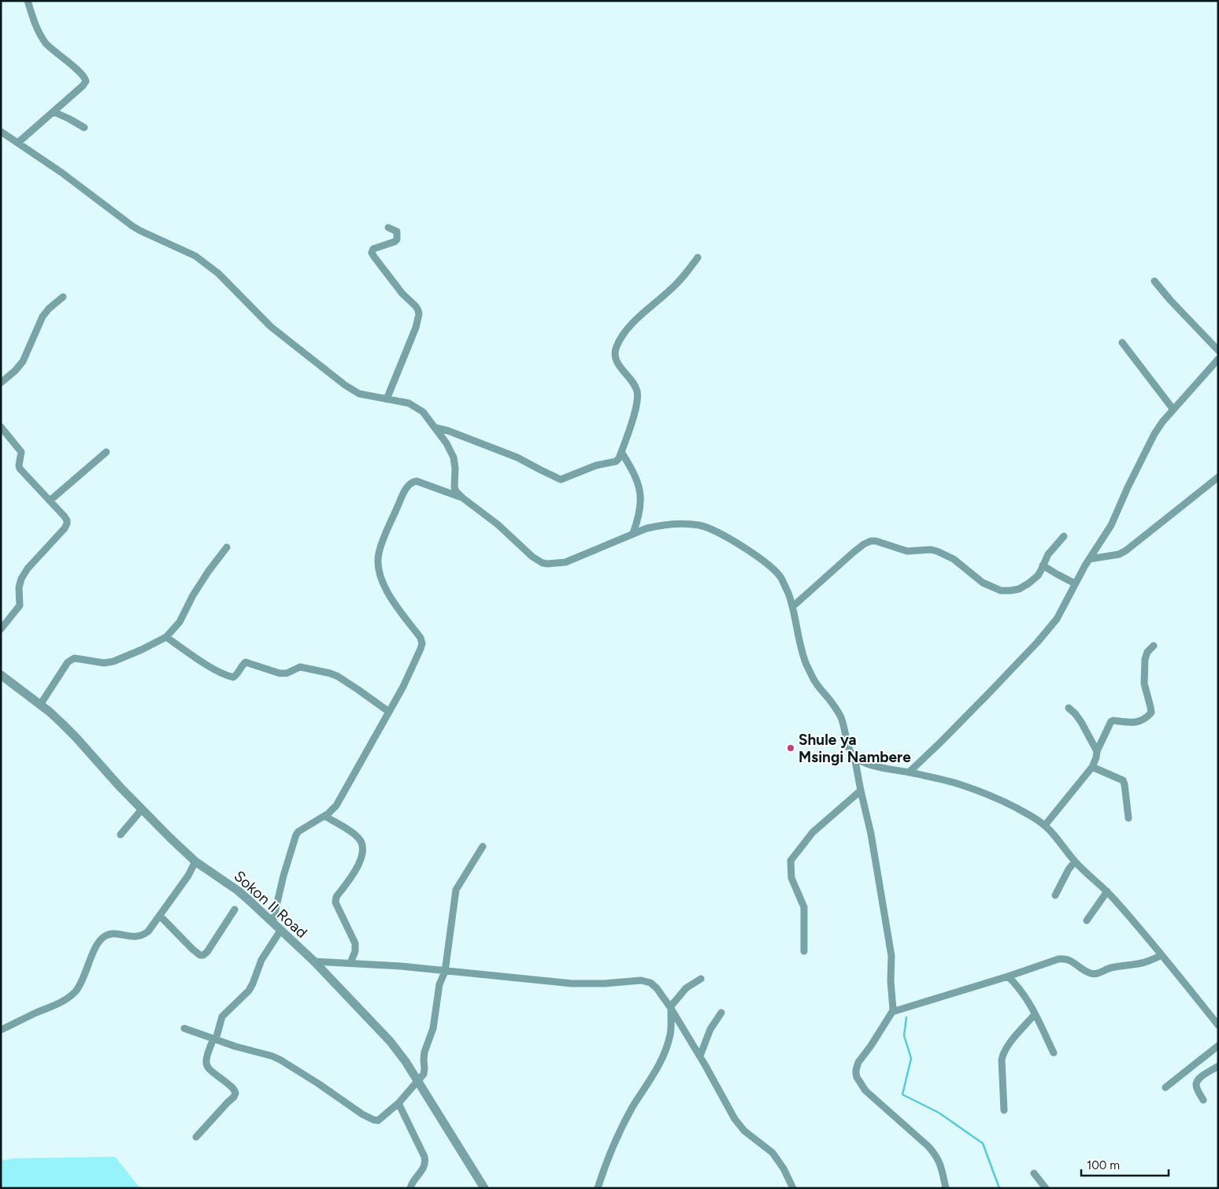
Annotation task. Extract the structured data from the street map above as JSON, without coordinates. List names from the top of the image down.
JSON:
{
  "streets": {
    "street": ["Sokon II Road"]
  },
  "places": ["Shule ya Msingi Nambere"],
  "scale_bar": "100 m"
}
